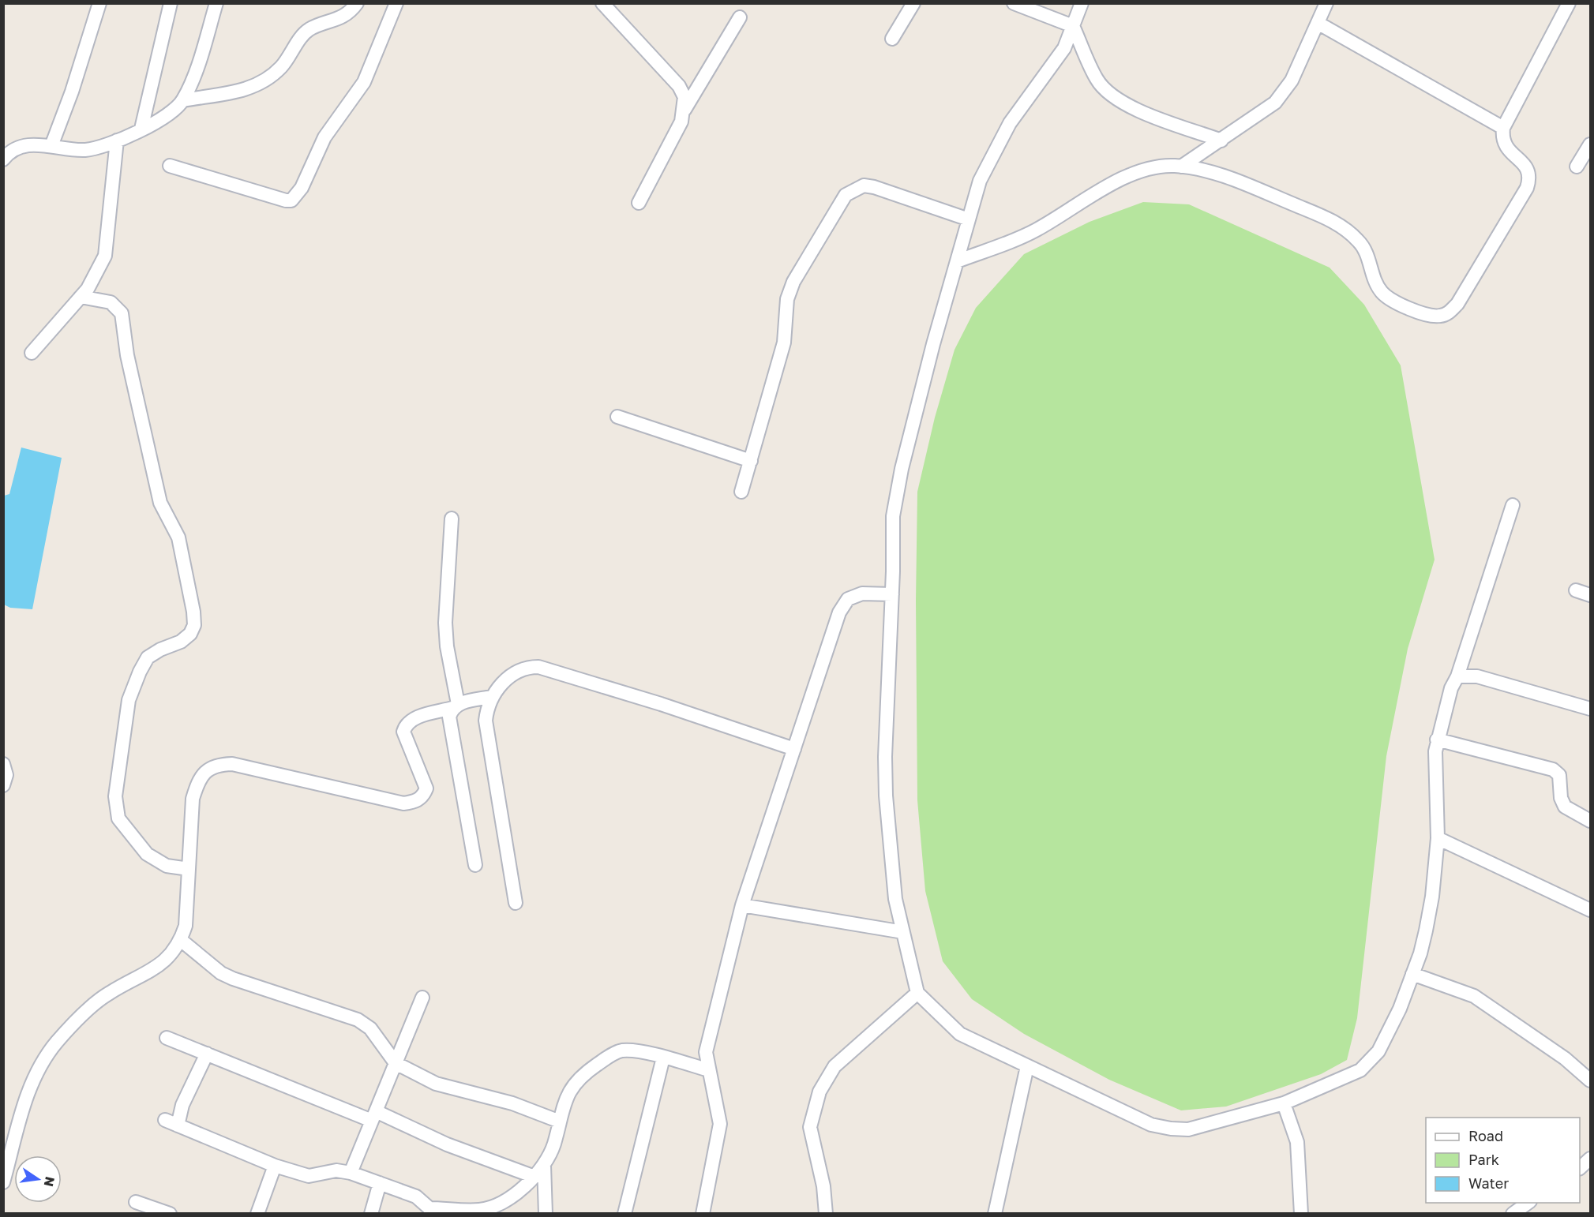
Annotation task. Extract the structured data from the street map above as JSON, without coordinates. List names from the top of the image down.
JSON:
{
  "legend": ["Road", "Park", "Water"],
  "north": "right"
}
